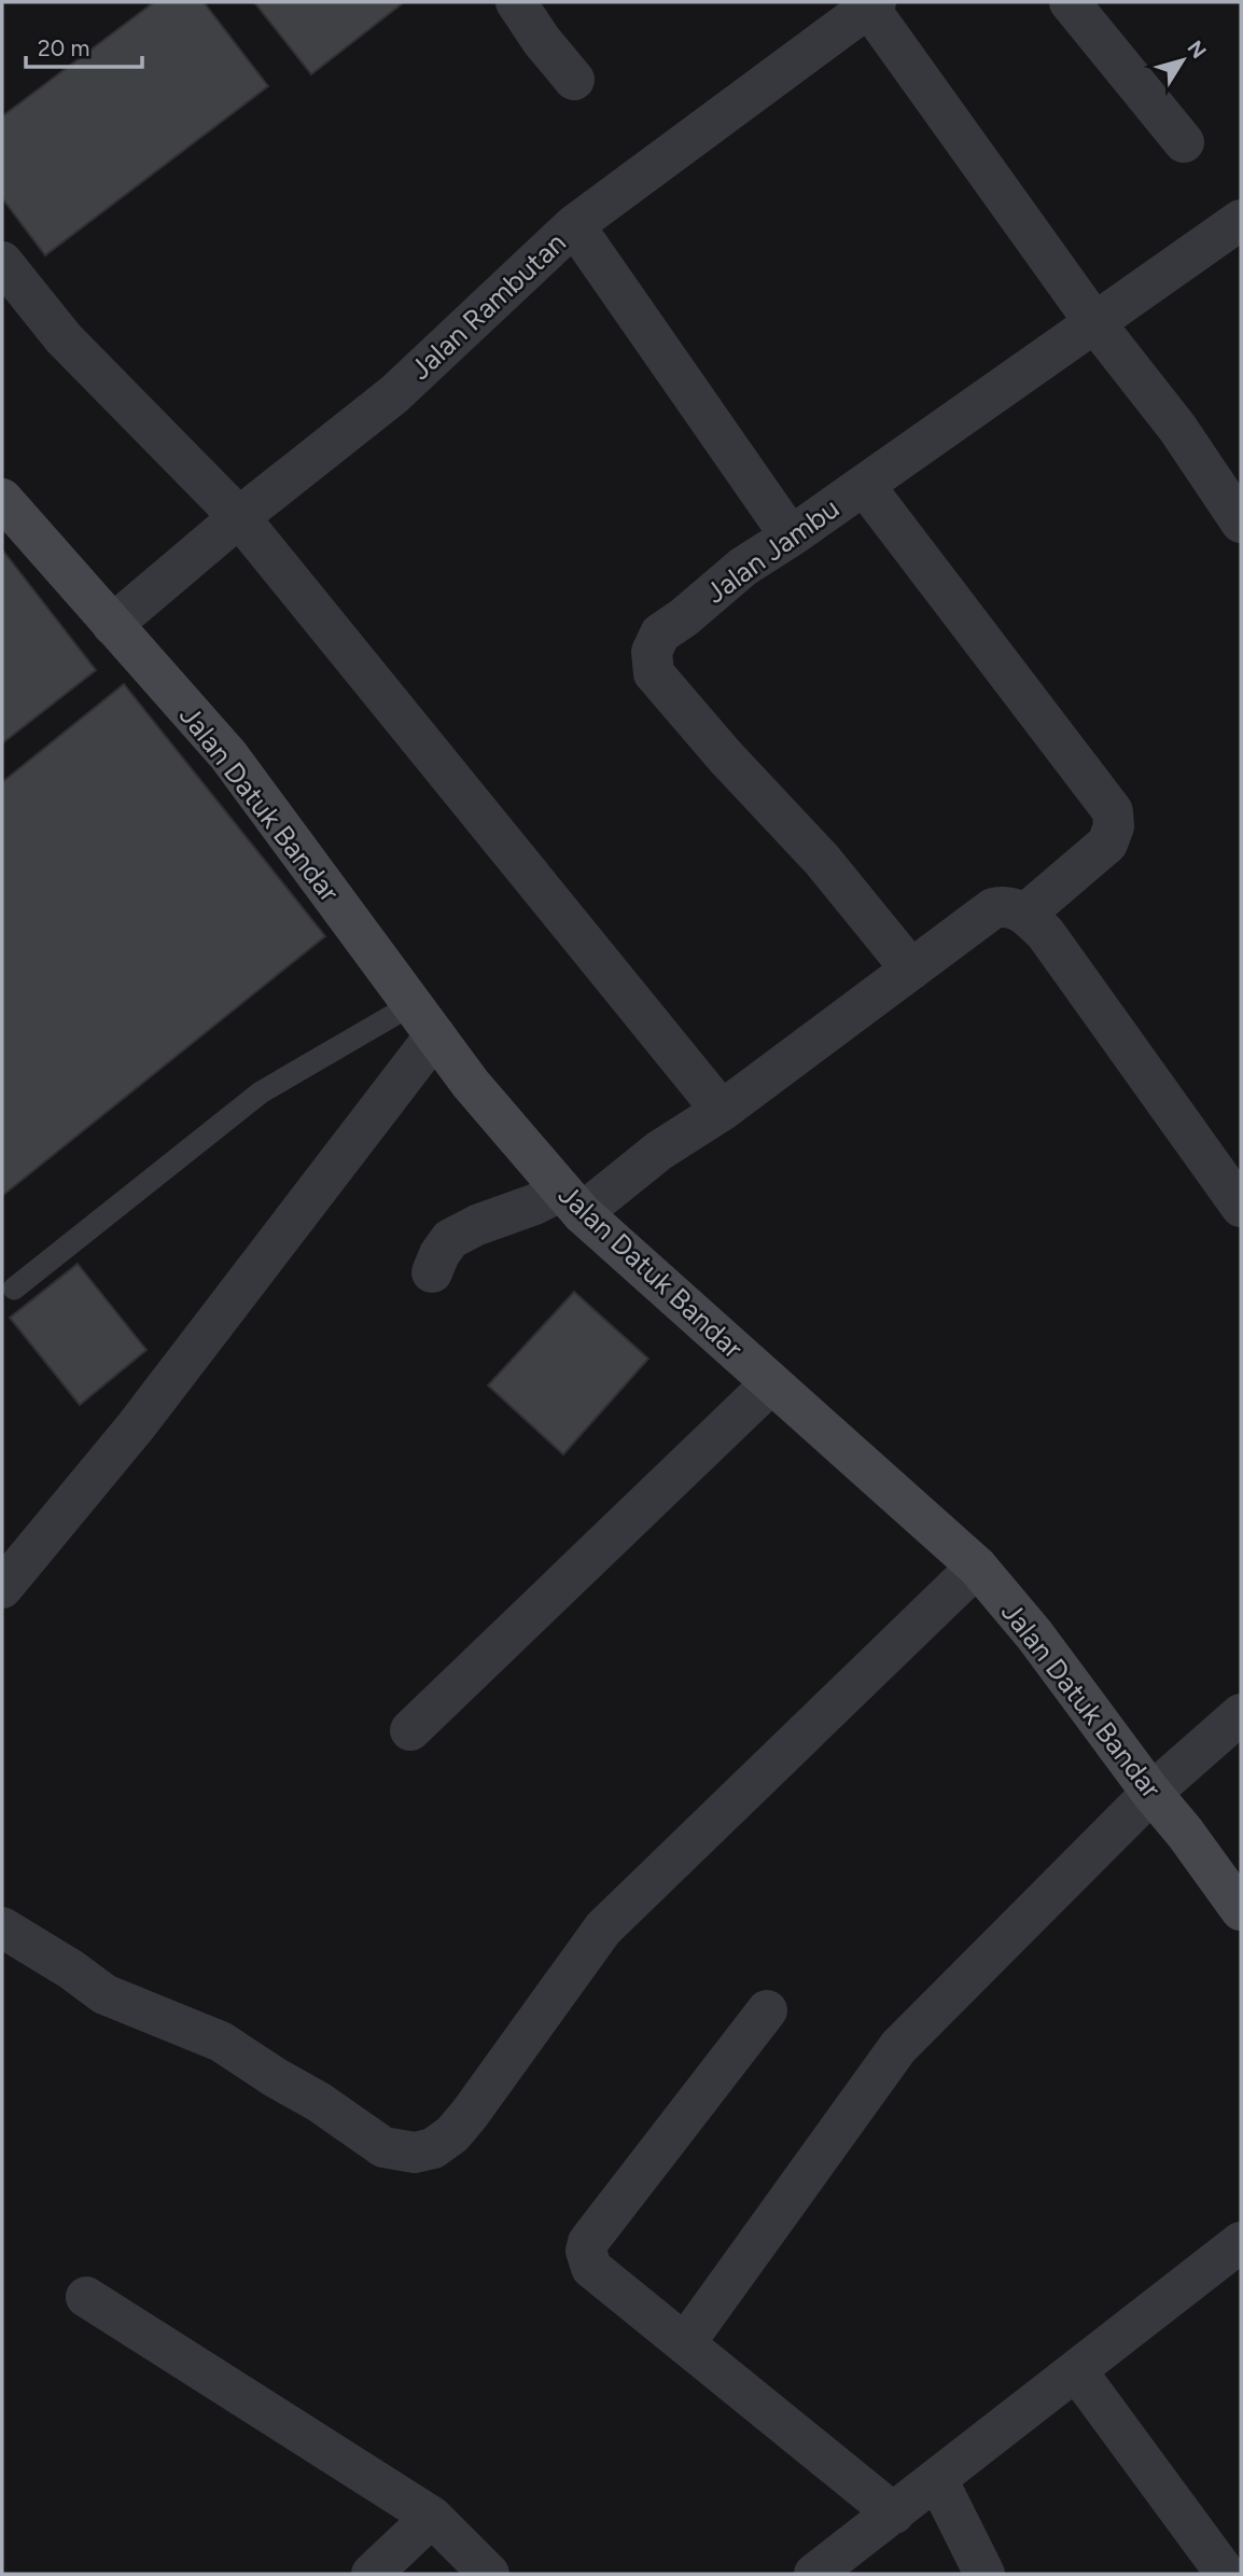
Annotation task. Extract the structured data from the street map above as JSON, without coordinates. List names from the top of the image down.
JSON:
{
  "streets": {
    "street": ["Jalan Rambutan", "Jalan Jambu", "Jalan Datuk Bandar"]
  },
  "crossings": [
    ["Jalan Rambutan", "Jalan Datuk Bandar"]
  ],
  "scale_bar": "20 m",
  "north": "top right"
}
